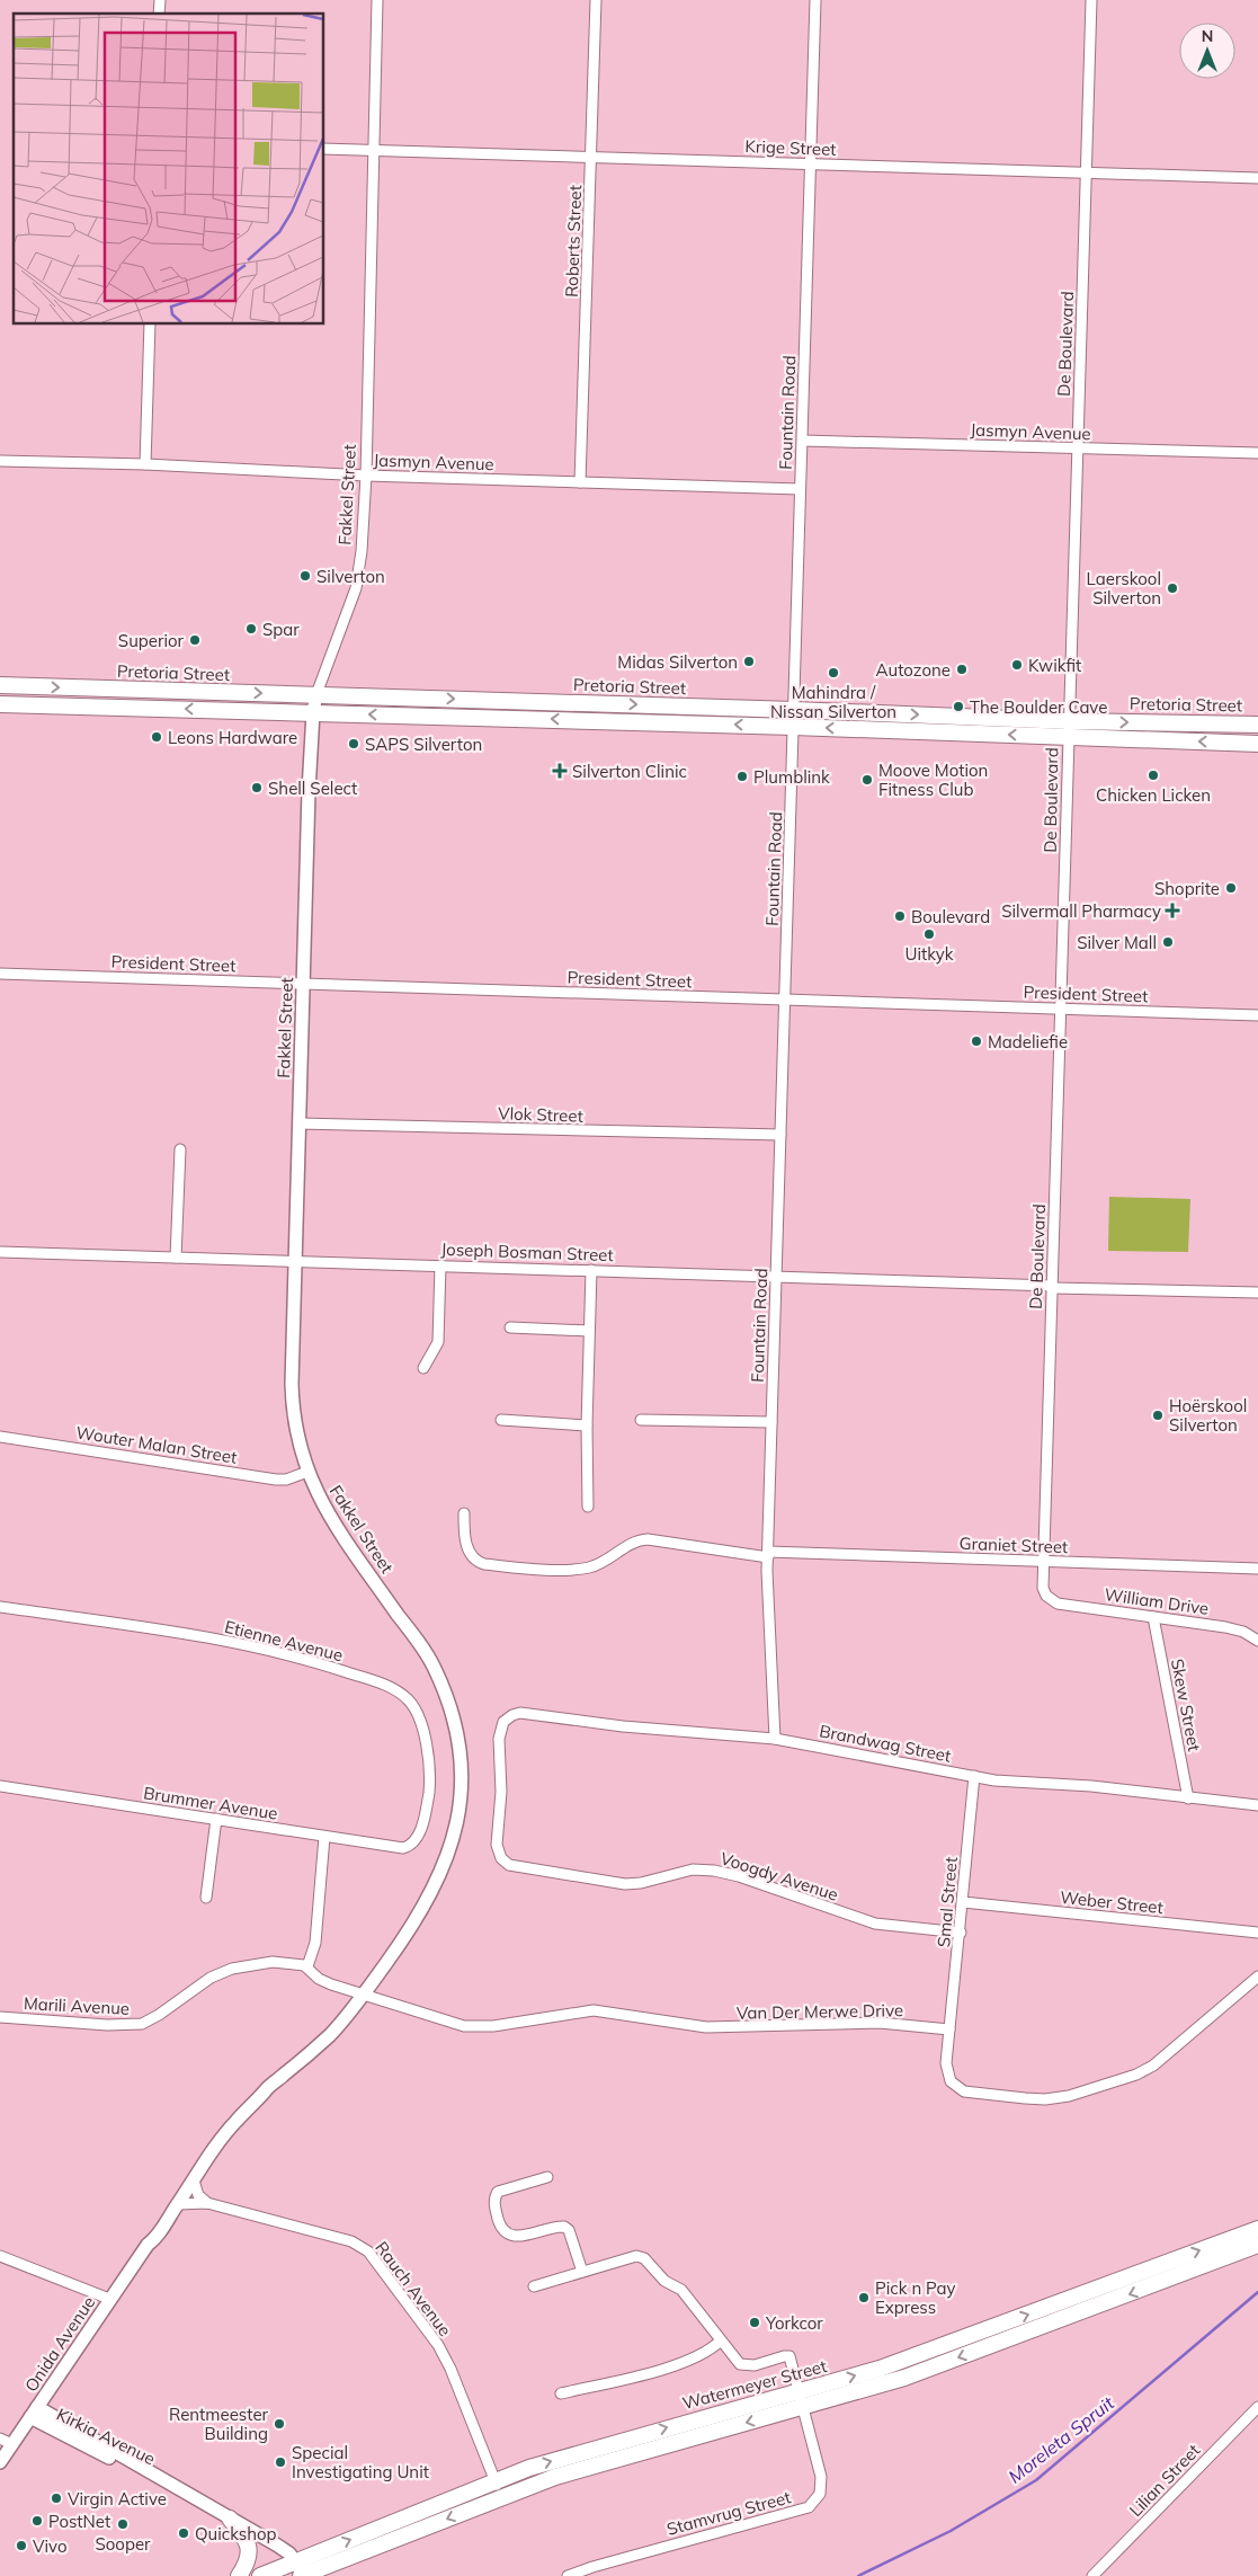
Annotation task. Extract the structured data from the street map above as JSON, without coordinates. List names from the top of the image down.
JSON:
{
  "streets": {
    "main road": ["Pretoria Street", "Watermeyer Street"],
    "street": [
      "Krige Street",
      "Roberts Street",
      "De Boulevard",
      "Fountain Road",
      "Jasmyn Avenue",
      "Fakkel Street",
      "President Street",
      "Vlok Street",
      "Joseph Bosman Street",
      "Wouter Malan Street",
      "Graniet Street",
      "William Drive",
      "Etienne Avenue",
      "Skew Street",
      "Brandwag Street",
      "Brummer Avenue",
      "Voogdy Avenue",
      "Smal Street",
      "Weber Street",
      "Marili Avenue",
      "Van Der Merwe Drive",
      "Rauch Avenue",
      "Onida Avenue",
      "Kirkia Avenue",
      "Lilian Street",
      "Stamvrug Street"
    ]
  },
  "crossings": [
    ["Krige Street", "Roberts Street"],
    ["Krige Street", "De Boulevard"],
    ["Krige Street", "Fountain Road"],
    ["Krige Street", "Fakkel Street"],
    ["Roberts Street", "Jasmyn Avenue"],
    ["De Boulevard", "Jasmyn Avenue"],
    ["De Boulevard", "Pretoria Street"],
    ["De Boulevard", "President Street"],
    ["De Boulevard", "Joseph Bosman Street"],
    ["De Boulevard", "Graniet Street"],
    ["De Boulevard", "William Drive"],
    ["Fountain Road", "Jasmyn Avenue"],
    ["Fountain Road", "Pretoria Street"],
    ["Fountain Road", "President Street"],
    ["Fountain Road", "Vlok Street"],
    ["Fountain Road", "Joseph Bosman Street"],
    ["Fountain Road", "Graniet Street"],
    ["Fountain Road", "Brandwag Street"],
    ["Jasmyn Avenue", "Fakkel Street"],
    ["Fakkel Street", "Pretoria Street"],
    ["Fakkel Street", "President Street"],
    ["Fakkel Street", "Vlok Street"],
    ["Fakkel Street", "Joseph Bosman Street"],
    ["Fakkel Street", "Wouter Malan Street"],
    ["Fakkel Street", "Van Der Merwe Drive"],
    ["Fakkel Street", "Onida Avenue"],
    ["William Drive", "Skew Street"],
    ["Etienne Avenue", "Brummer Avenue"],
    ["Skew Street", "Brandwag Street"],
    ["Brandwag Street", "Voogdy Avenue"],
    ["Brandwag Street", "Smal Street"],
    ["Voogdy Avenue", "Smal Street"],
    ["Smal Street", "Weber Street"],
    ["Smal Street", "Van Der Merwe Drive"],
    ["Van Der Merwe Drive", "Onida Avenue"],
    ["Rauch Avenue", "Onida Avenue"],
    ["Rauch Avenue", "Watermeyer Street"],
    ["Onida Avenue", "Kirkia Avenue"],
    ["Watermeyer Street", "Kirkia Avenue"],
    ["Watermeyer Street", "Stamvrug Street"]
  ],
  "water": ["Moreleta Spruit"],
  "places": {
    "other": [
      "Silverton",
      "Laerskool Silverton",
      "Spar",
      "Superior",
      "Midas Silverton",
      "Kwikfit",
      "Autozone",
      "Mahindra / Nissan Silverton",
      "The Boulder Cave",
      "Leons Hardware",
      "SAPS Silverton",
      "Chicken Licken",
      "Plumblink",
      "Moove Motion Fitness Club",
      "Shell Select",
      "Shoprite",
      "Boulevard",
      "Uitkyk",
      "Silver Mall",
      "Madeliefie",
      "Hoërskool Silverton",
      "Pick n Pay Express",
      "Yorkcor",
      "Rentmeester Building",
      "Special Investigating Unit",
      "Virgin Active",
      "PostNet",
      "Sooper",
      "Quickshop",
      "Vivo"
    ],
    "health": ["Silverton Clinic", "Silvermall Pharmacy"]
  },
  "north": "top"
}
